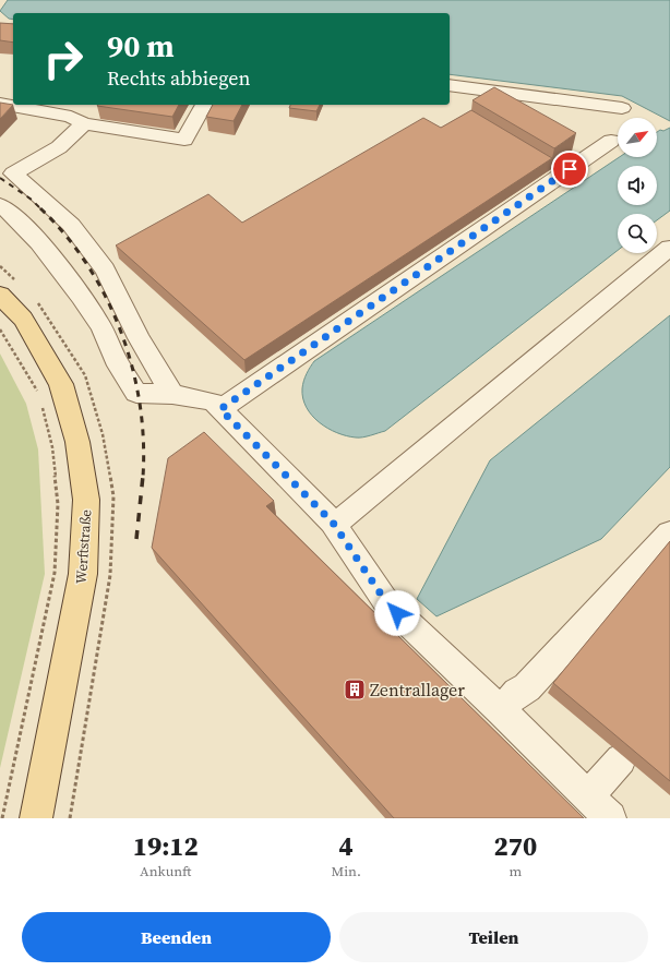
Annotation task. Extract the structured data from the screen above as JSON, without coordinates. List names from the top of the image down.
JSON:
{
  "streets": {
    "main road": ["Werftstraße"]
  },
  "places": {
    "building": ["Zentrallager"]
  },
  "north": "top right",
  "page": {
    "turn": ["90 m", "Rechts abbiegen"],
    "eta": [
      "19:12",
      "Ankunft",
      "4",
      "Min.",
      "270",
      "m"
    ],
    "buttons": ["Beenden", "Teilen"]
  }
}
